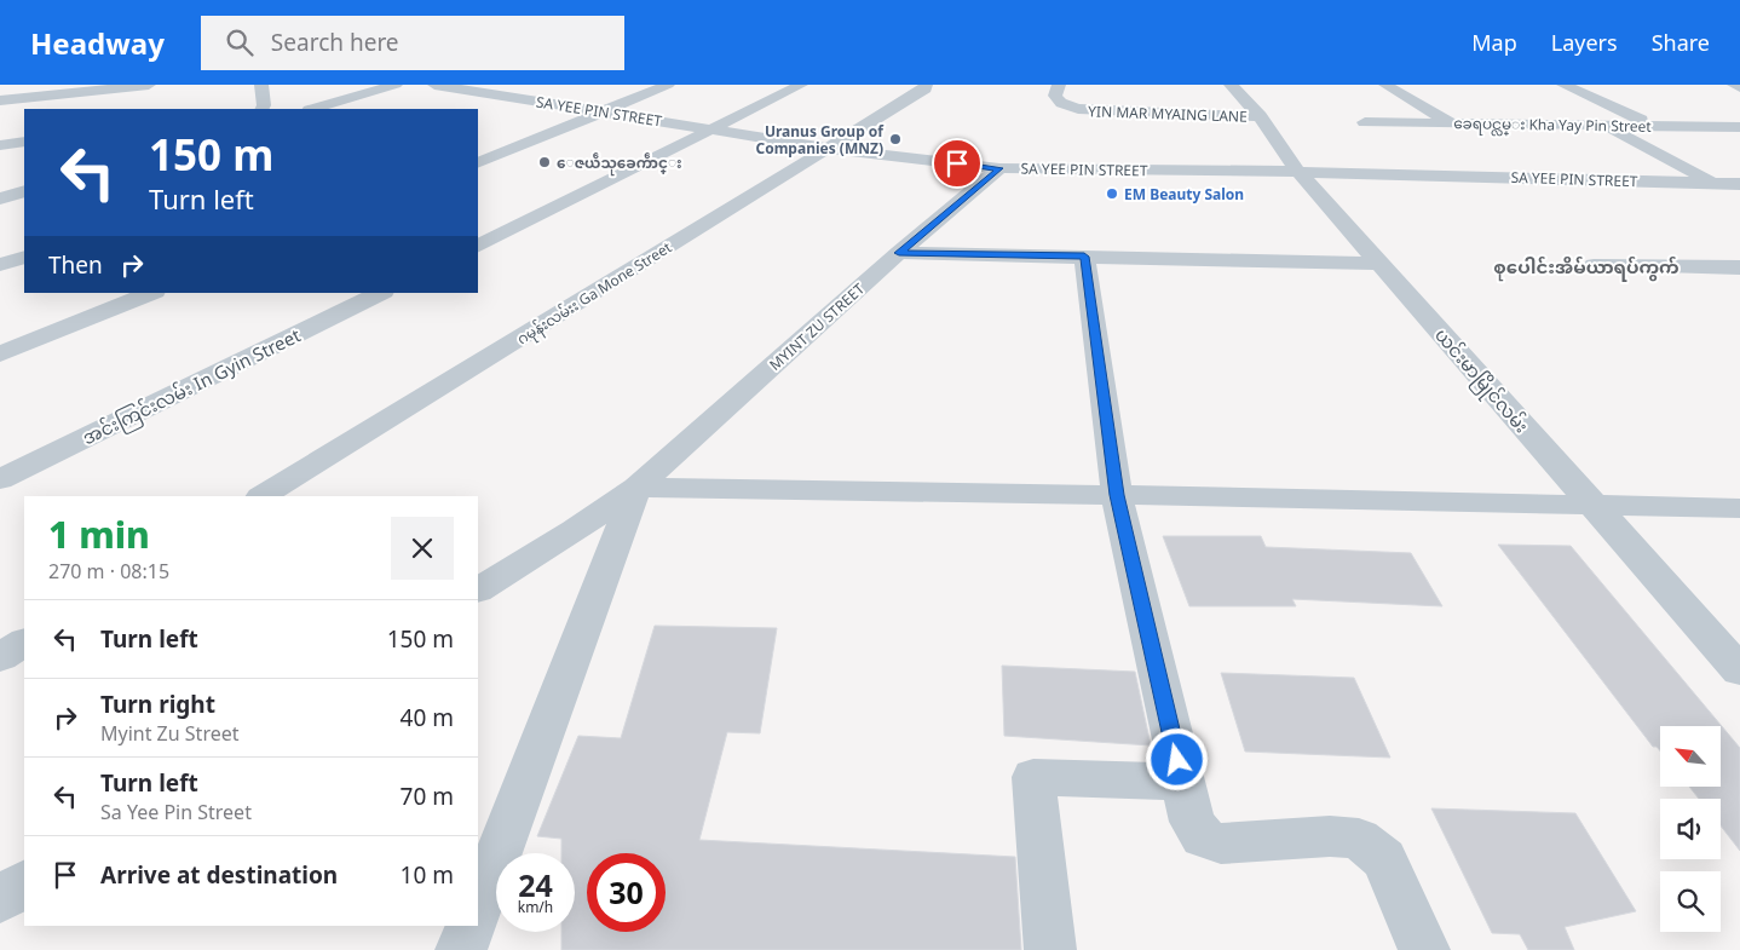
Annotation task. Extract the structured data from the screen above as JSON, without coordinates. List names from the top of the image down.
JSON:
{
  "streets": {
    "street": [
      "SA YEE PIN STREET",
      "YIN MAR MYAING LANE",
      "ခေရပင္လမ္း Kha Yay Pin Street",
      "ဂမုန်းလမ်းး Ga Mone Street",
      "MYINT ZU STREET",
      "ယင်းမာမြိုင်လမ်း",
      "အင်းကြင်းလမ်း In Gyin Street"
    ]
  },
  "crossings": [
    ["SA YEE PIN STREET", "ဂမုန်းလမ်းး Ga Mone Street"],
    ["SA YEE PIN STREET", "MYINT ZU STREET"],
    ["SA YEE PIN STREET", "ယင်းမာမြိုင်လမ်း"],
    ["YIN MAR MYAING LANE", "ယင်းမာမြိုင်လမ်း"]
  ],
  "districts": ["စုပေါင်းအိမ်ယာရပ်ကွက်"],
  "places": ["Uranus Group of Companies (MNZ)", "ေဇယဵသုခေကဵာင္း", "EM Beauty Salon"],
  "north": "top left",
  "page": {
    "header": "Headway",
    "search": "Search here",
    "nav": ["Map", "Layers", "Share"],
    "turn": ["150 m", "Turn left"],
    "then": "Then",
    "heading": ["1 min", "270 m · 08:15"],
    "list": [
      {
        "name": "Turn left",
        "value": "150 m"
      },
      {
        "name": "Turn right",
        "note": "Myint Zu Street",
        "value": "40 m"
      },
      {
        "name": "Turn left",
        "note": "Sa Yee Pin Street",
        "value": "70 m"
      },
      {
        "name": "Arrive at destination",
        "value": "10 m"
      }
    ],
    "speed": "24 km/h",
    "limit": "30"
  }
}
